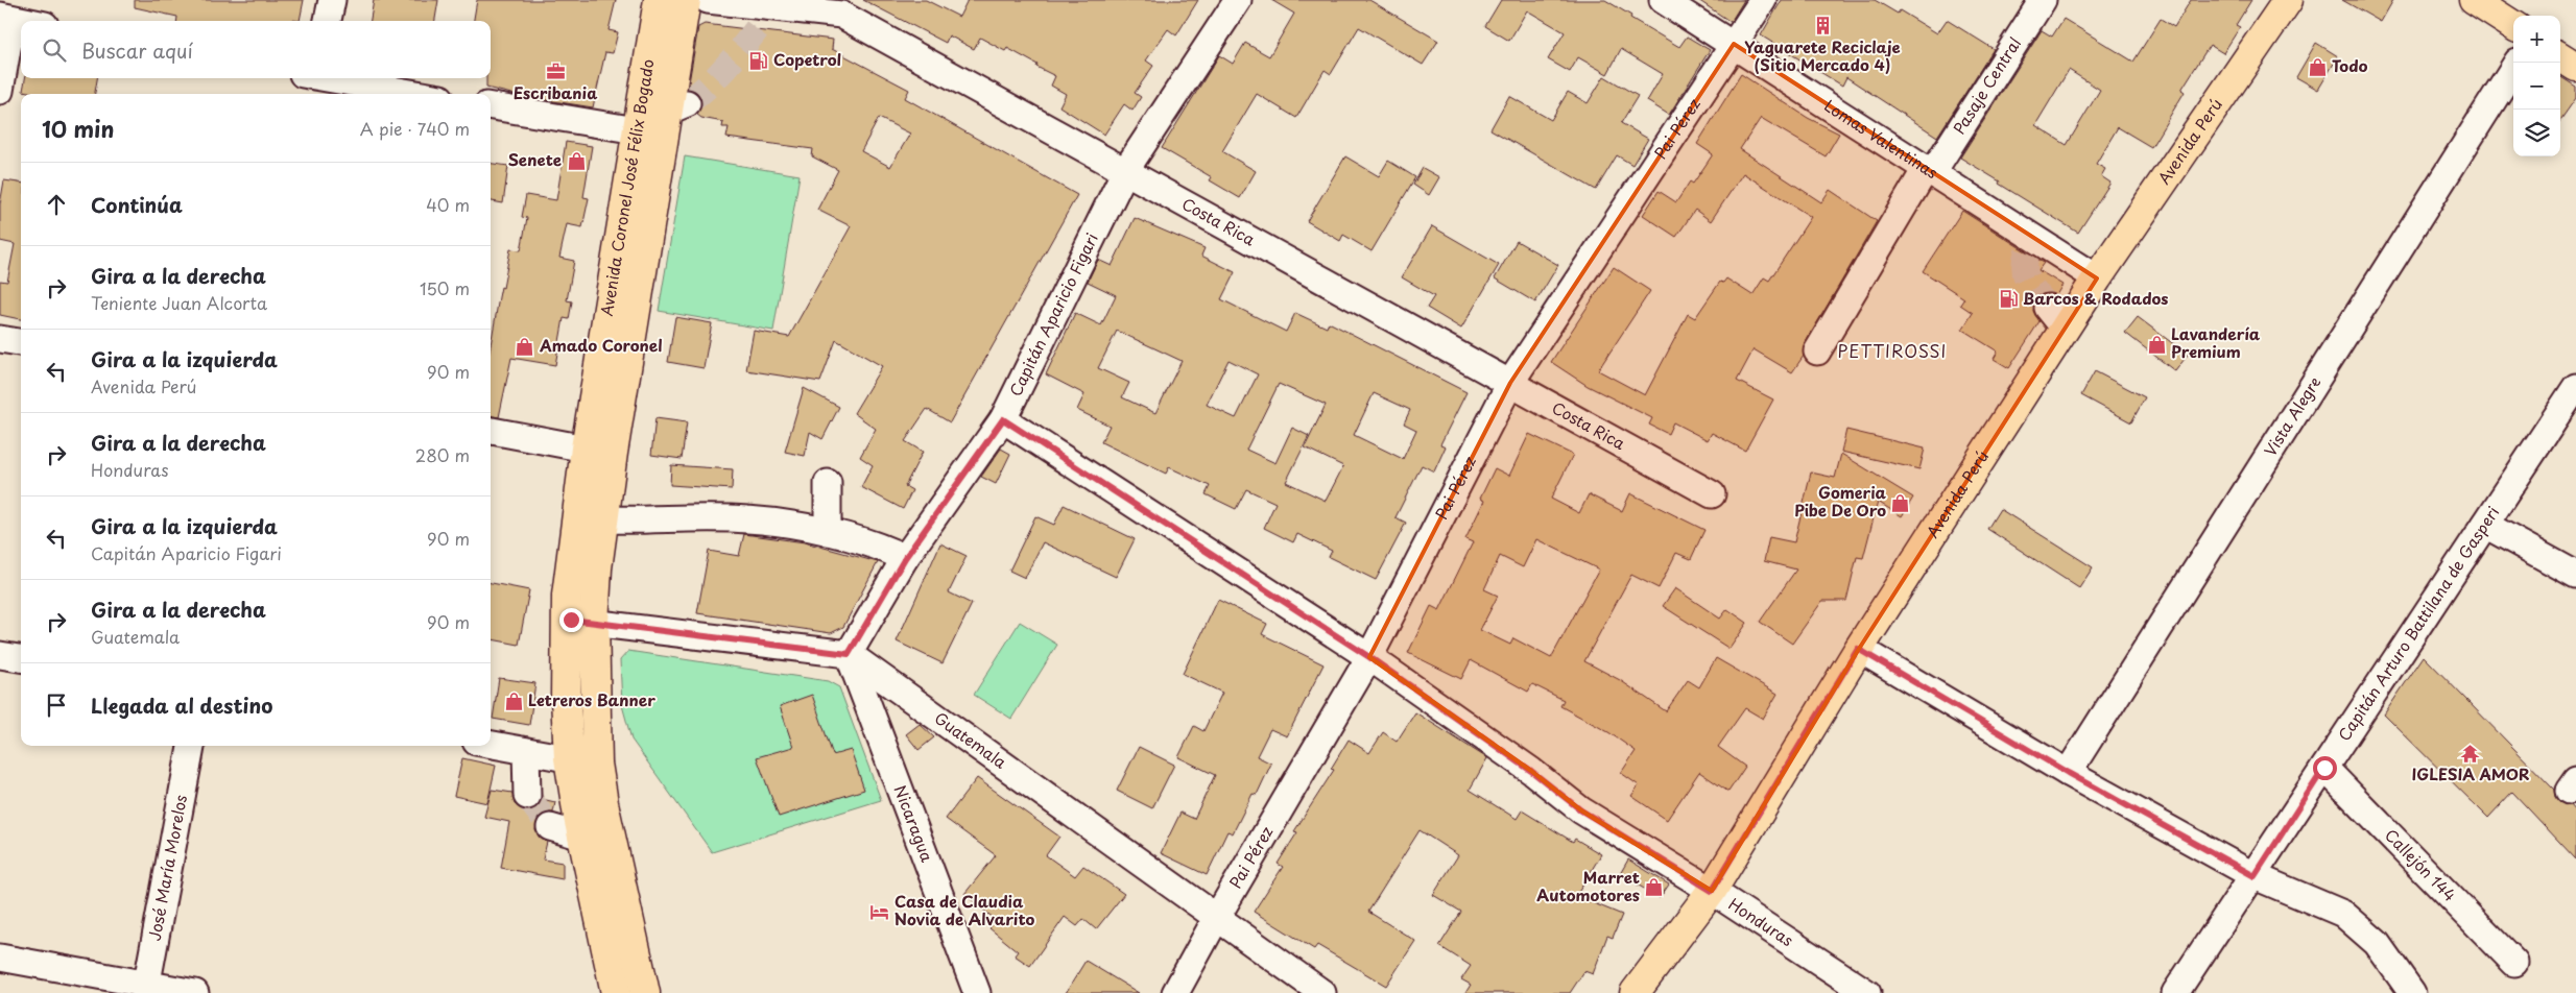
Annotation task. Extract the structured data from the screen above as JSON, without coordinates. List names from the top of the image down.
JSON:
{
  "streets": {
    "main road": ["Avenida Perú", "Avenida Coronel José Félix Bogado"],
    "street": [
      "Pasaje Central",
      "Pai Pérez",
      "Lomas Valentinas",
      "Costa Rica",
      "Capitán Aparicio Figari",
      "Vista Alegre",
      "Capitán Arturo Battilana de Gasperi",
      "Guatemala",
      "Nicaragua",
      "Callejón 144",
      "José María Morelos",
      "Honduras"
    ]
  },
  "crossings": [
    ["Pasaje Central", "Lomas Valentinas"],
    ["Pai Pérez", "Lomas Valentinas"],
    ["Pai Pérez", "Costa Rica"],
    ["Pai Pérez", "Guatemala"],
    ["Pai Pérez", "Honduras"],
    ["Lomas Valentinas", "Avenida Perú"],
    ["Avenida Perú", "Honduras"],
    ["Avenida Coronel José Félix Bogado", "Guatemala"],
    ["Costa Rica", "Capitán Aparicio Figari"],
    ["Capitán Aparicio Figari", "Guatemala"],
    ["Capitán Aparicio Figari", "Nicaragua"],
    ["Capitán Aparicio Figari", "Honduras"],
    ["Capitán Arturo Battilana de Gasperi", "Callejón 144"],
    ["Guatemala", "Nicaragua"]
  ],
  "districts": ["PETTIROSSI"],
  "places": {
    "building": ["Yaguarete Reciclaje (Sitio Mercado 4)"],
    "fuel station": ["Copetrol", "Barcos & Rodados"],
    "shop": [
      "Todo",
      "Senete",
      "Lavandería Premium",
      "Amado Coronel",
      "Gomeria Pibe De Oro",
      "Letreros Banner",
      "Marret Automotores"
    ],
    "office": ["Escribania"],
    "temple": ["IGLESIA AMOR"],
    "hotel": ["Casa de Claudia Novia de Alvarito"]
  },
  "page": {
    "map_buttons": ["+", "−"],
    "search": "Buscar aquí",
    "heading": ["10 min", "A pie · 740 m"],
    "list": [
      ["Continúa", "40 m"],
      ["Gira a la derecha", "Teniente Juan Alcorta", "150 m"],
      ["Gira a la izquierda", "Avenida Perú", "90 m"],
      ["Gira a la derecha", "Honduras", "280 m"],
      ["Gira a la izquierda", "Capitán Aparicio Figari", "90 m"],
      ["Gira a la derecha", "Guatemala", "90 m"],
      "Llegada al destino"
    ]
  }
}
